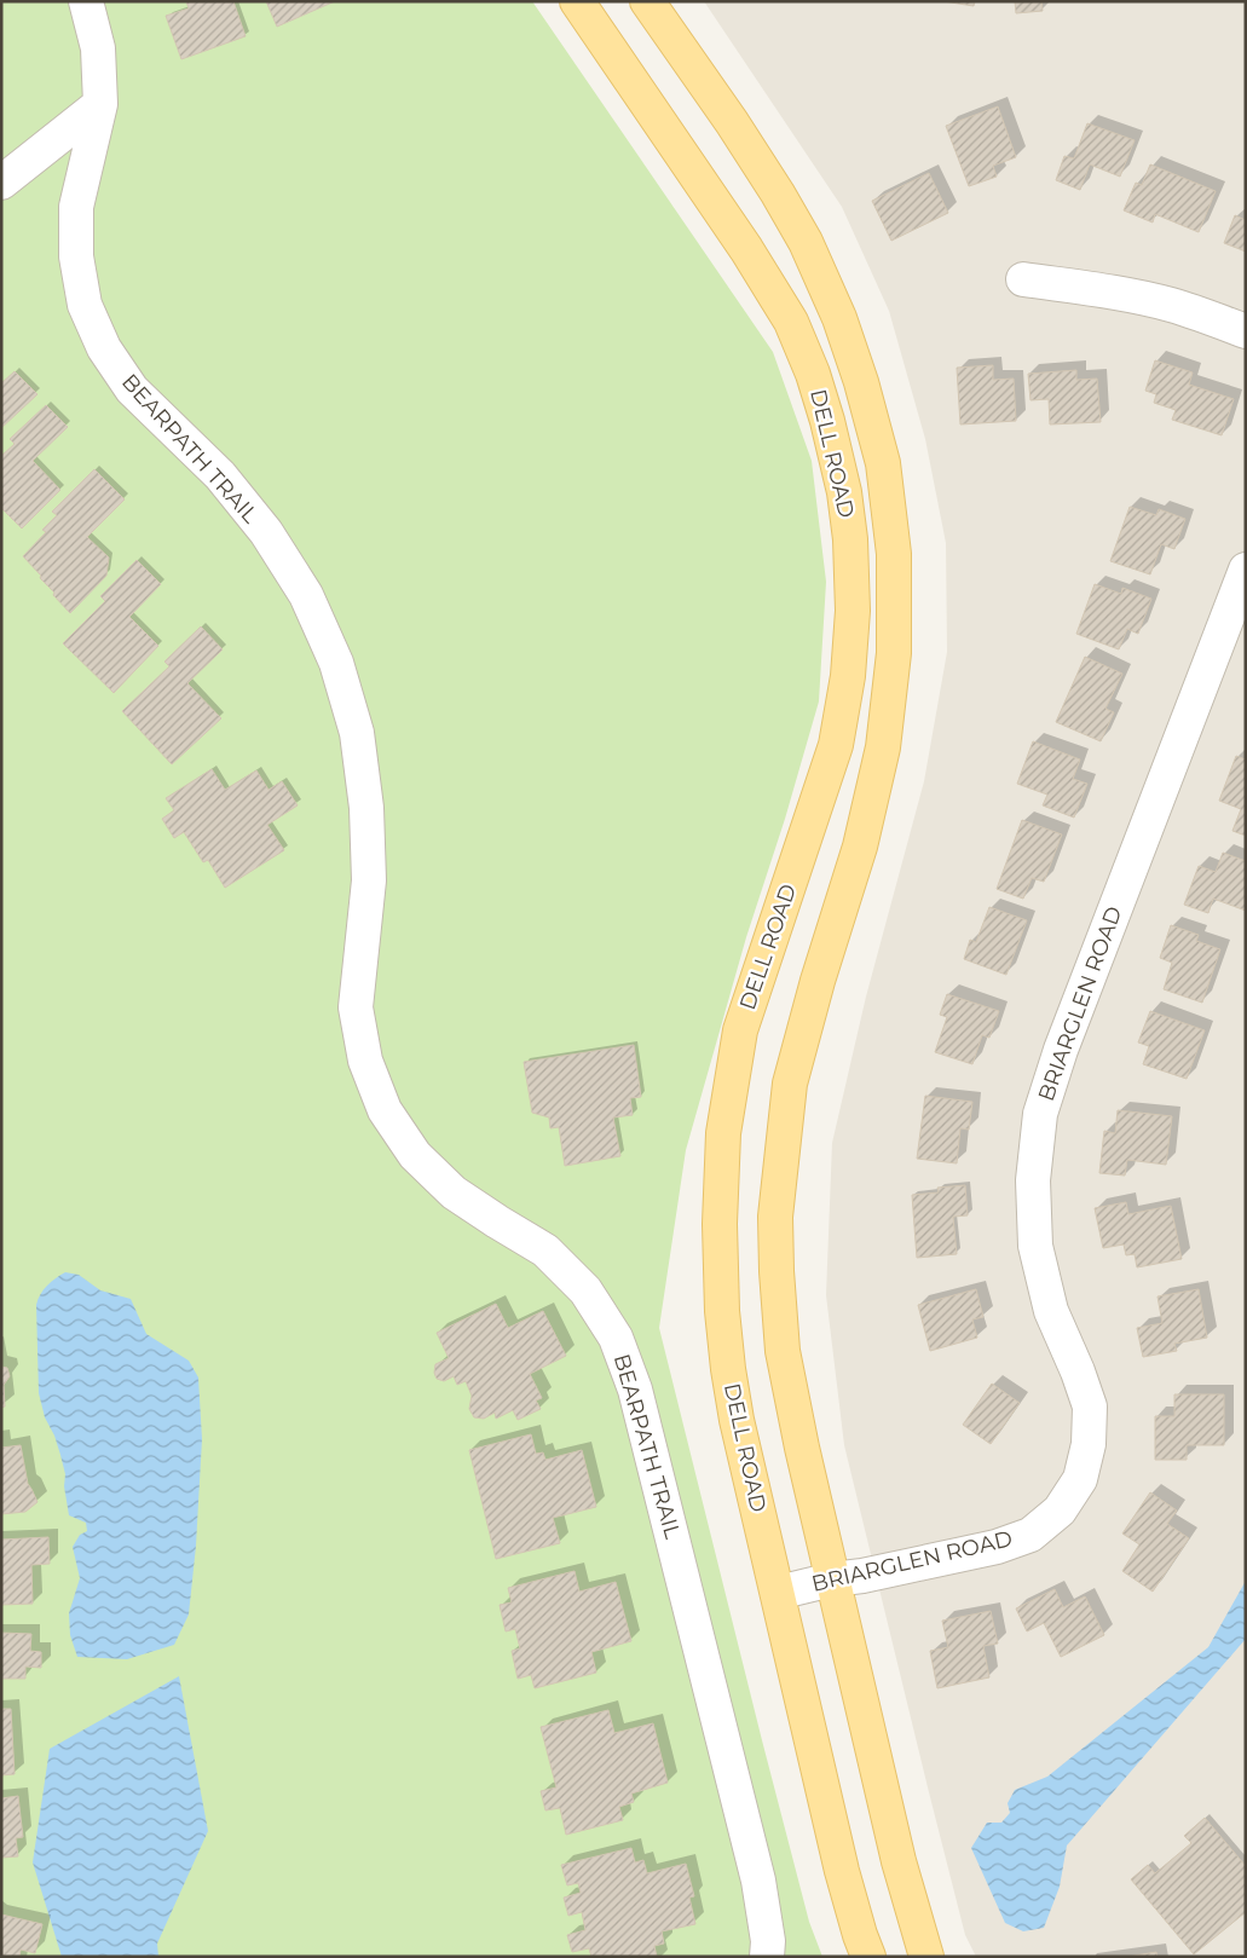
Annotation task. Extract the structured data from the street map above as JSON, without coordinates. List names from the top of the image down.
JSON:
{
  "streets": {
    "main road": ["DELL ROAD"],
    "street": ["BEARPATH TRAIL", "BRIARGLEN ROAD"]
  },
  "crossings": [
    ["DELL ROAD", "BRIARGLEN ROAD"]
  ]
}
